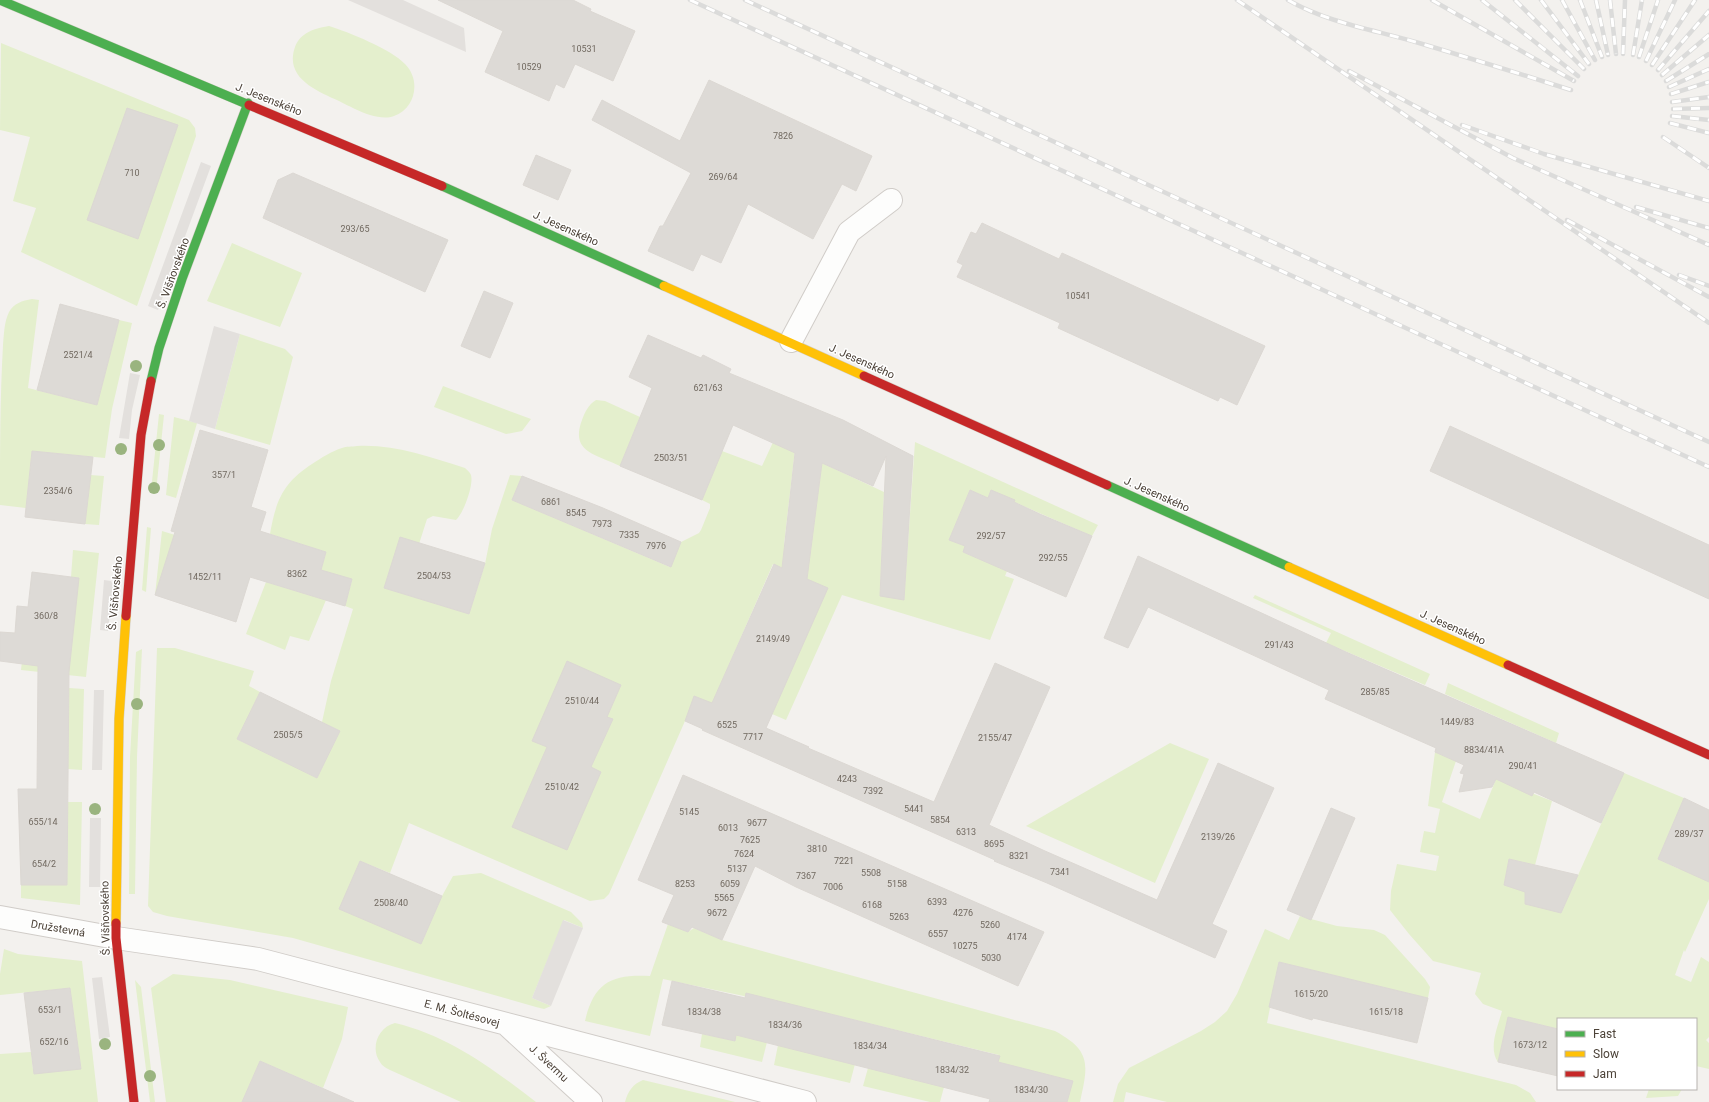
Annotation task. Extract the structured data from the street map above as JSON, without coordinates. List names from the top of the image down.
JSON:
{
  "streets": {
    "street": [
      "J. Jesenského",
      "Š. Višňovského",
      "Družstevná",
      "E. M. Šoltésovej",
      "J. Švermu"
    ]
  },
  "crossings": [
    ["J. Jesenského", "Š. Višňovského"],
    ["Š. Višňovského", "Družstevná"],
    ["Š. Višňovského", "E. M. Šoltésovej"],
    ["Družstevná", "E. M. Šoltésovej"],
    ["E. M. Šoltésovej", "J. Švermu"]
  ],
  "house_numbers": [
    "10531",
    "10529",
    "7826",
    "710",
    "269/64",
    "293/65",
    "10541",
    "2521/4",
    "621/63",
    "2503/51",
    "357/1",
    "2354/6",
    "6861",
    "8545",
    "7973",
    "7335",
    "292/57",
    "7976",
    "292/55",
    "8362",
    "2504/53",
    "1452/11",
    "360/8",
    "2149/49",
    "291/43",
    "285/85",
    "2510/44",
    "1449/83",
    "6525",
    "2505/5",
    "7717",
    "2155/47",
    "8834/41A",
    "290/41",
    "4243",
    "2510/42",
    "7392",
    "5441",
    "5145",
    "5854",
    "655/14",
    "9677",
    "6013",
    "6313",
    "289/37",
    "2139/26",
    "7625",
    "8695",
    "3810",
    "7624",
    "8321",
    "7221",
    "654/2",
    "5137",
    "7341",
    "5508",
    "7367",
    "8253",
    "6059",
    "5158",
    "7006",
    "5565",
    "6393",
    "2508/40",
    "6168",
    "9672",
    "4276",
    "5263",
    "5260",
    "6557",
    "4174",
    "10275",
    "5030",
    "1615/20",
    "653/1",
    "1834/38",
    "1615/18",
    "1834/36",
    "652/16",
    "1673/12",
    "1834/34",
    "1834/32",
    "1834/30"
  ],
  "legend": ["Fast", "Slow", "Jam"]
}
